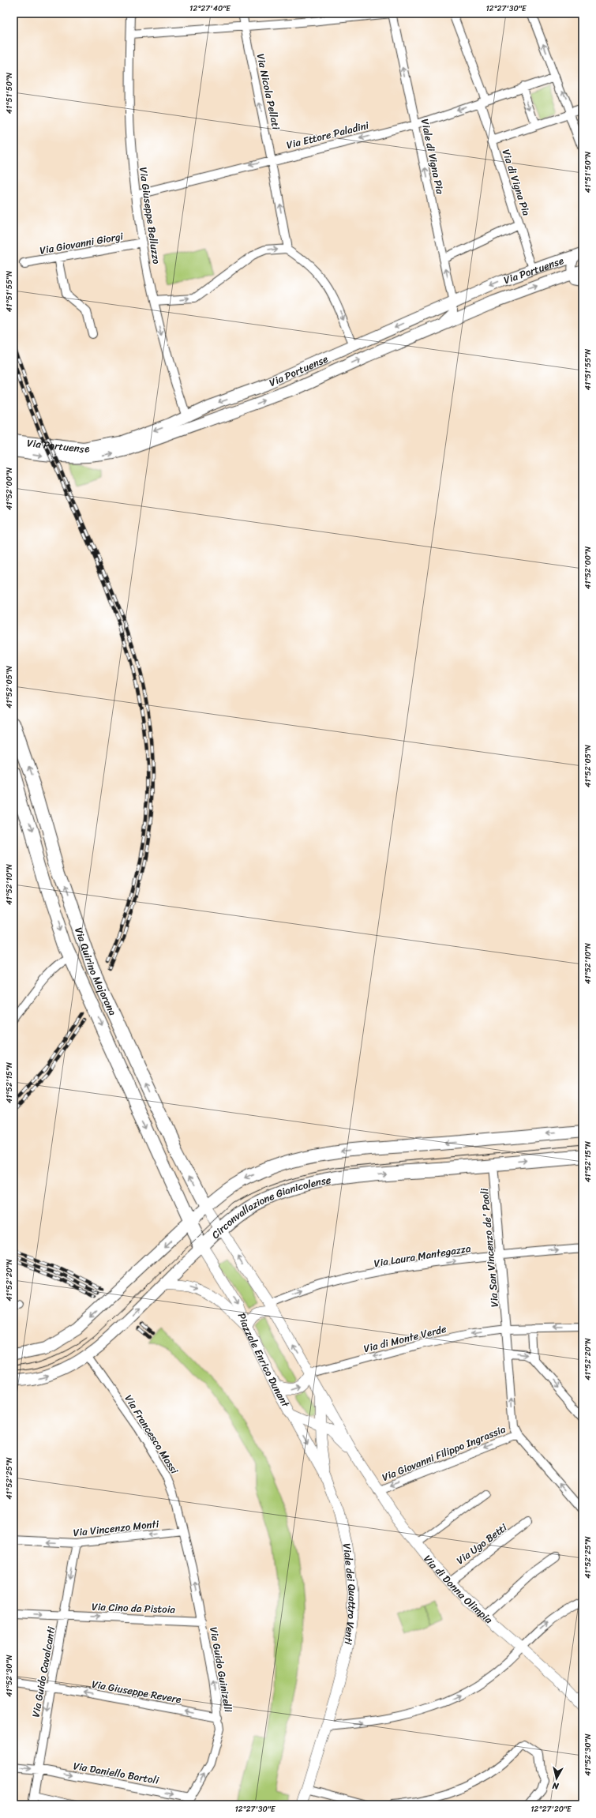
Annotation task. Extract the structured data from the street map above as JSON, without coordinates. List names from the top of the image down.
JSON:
{
  "streets": {
    "main road": [
      "Via Portuense",
      "Via Quirino Majorana",
      "Circonvallazione Gianicolense",
      "Piazzale Enrico Dunant"
    ],
    "street": [
      "Via Nicola Pellati",
      "Via Ettore Paladini",
      "Viale di Vigna Pia",
      "Via di Vigna Pia",
      "Via Giuseppe Belluzzo",
      "Via Giovanni Giorgi",
      "Via San Vincenzo de' Paoli",
      "Via Laura Mantegazza",
      "Via di Monte Verde",
      "Via Francesco Massi",
      "Via Giovanni Filippo Ingrassia",
      "Via Vincenzo Monti",
      "Via Ugo Betti",
      "Via di Donna Olimpia",
      "Viale dei Quattro Venti",
      "Via Cino da Pistoia",
      "Via Guido Guinizelli",
      "Via Guido Cavalcanti",
      "Via Giuseppe Revere",
      "Via Daniello Bartoli"
    ]
  },
  "crossings": [
    ["Via Nicola Pellati", "Via Ettore Paladini"],
    ["Via Ettore Paladini", "Viale di Vigna Pia"],
    ["Via Ettore Paladini", "Via di Vigna Pia"],
    ["Via Ettore Paladini", "Via Giuseppe Belluzzo"],
    ["Viale di Vigna Pia", "Via Portuense"],
    ["Via di Vigna Pia", "Via Portuense"],
    ["Via Giuseppe Belluzzo", "Via Giovanni Giorgi"],
    ["Via Giuseppe Belluzzo", "Via Portuense"],
    ["Via Quirino Majorana", "Piazzale Enrico Dunant"],
    ["Circonvallazione Gianicolense", "Via San Vincenzo de' Paoli"],
    ["Circonvallazione Gianicolense", "Piazzale Enrico Dunant"],
    ["Circonvallazione Gianicolense", "Via Francesco Massi"],
    ["Via San Vincenzo de' Paoli", "Via Laura Mantegazza"],
    ["Via San Vincenzo de' Paoli", "Via di Monte Verde"],
    ["Via San Vincenzo de' Paoli", "Via Giovanni Filippo Ingrassia"],
    ["Piazzale Enrico Dunant", "Viale dei Quattro Venti"],
    ["Via Francesco Massi", "Via Vincenzo Monti"],
    ["Via Francesco Massi", "Via Guido Guinizelli"],
    ["Via Giovanni Filippo Ingrassia", "Via di Donna Olimpia"],
    ["Via Vincenzo Monti", "Via Guido Guinizelli"],
    ["Via Vincenzo Monti", "Via Guido Cavalcanti"],
    ["Via Ugo Betti", "Via di Donna Olimpia"],
    ["Via Cino da Pistoia", "Via Guido Guinizelli"],
    ["Via Cino da Pistoia", "Via Guido Cavalcanti"],
    ["Via Guido Guinizelli", "Via Giuseppe Revere"],
    ["Via Guido Guinizelli", "Via Daniello Bartoli"],
    ["Via Guido Cavalcanti", "Via Giuseppe Revere"],
    ["Via Guido Cavalcanti", "Via Daniello Bartoli"]
  ],
  "one_way": [
    "Via Nicola Pellati",
    "Via Ettore Paladini",
    "Viale di Vigna Pia",
    "Via Laura Mantegazza",
    "Via di Monte Verde",
    "Piazzale Enrico Dunant",
    "Via Vincenzo Monti",
    "Via Cino da Pistoia",
    "Via Guido Guinizelli",
    "Via Guido Cavalcanti",
    "Via Giuseppe Revere",
    "Via Daniello Bartoli"
  ],
  "north": "bottom",
  "coordinates": [
    "12°27'40\"E",
    "12°27'30\"E",
    "41°51'50\"N",
    "41°51'55\"N",
    "41°52'00\"N",
    "41°52'05\"N",
    "41°52'10\"N",
    "41°52'15\"N",
    "41°52'20\"N",
    "41°52'25\"N",
    "41°52'30\"N",
    "12°27'20\"E"
  ]
}
